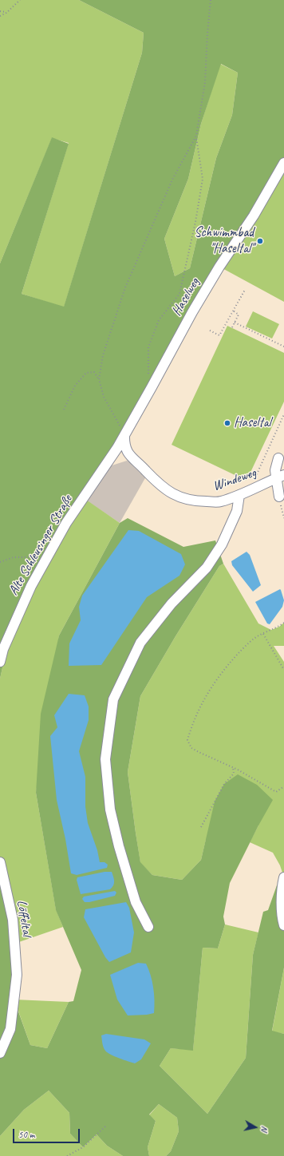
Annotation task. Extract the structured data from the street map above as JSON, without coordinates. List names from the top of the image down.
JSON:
{
  "streets": {
    "street": [
      "Haselweg",
      "Windeweg",
      "Alte Schleusinger Straße",
      "Löffeltal"
    ]
  },
  "crossings": [
    ["Haselweg", "Windeweg"],
    ["Haselweg", "Alte Schleusinger Straße"]
  ],
  "places": ["Schwimmbad \"Haseltal\"", "Haseltal"],
  "scale_bar": "50 m",
  "north": "right"
}
